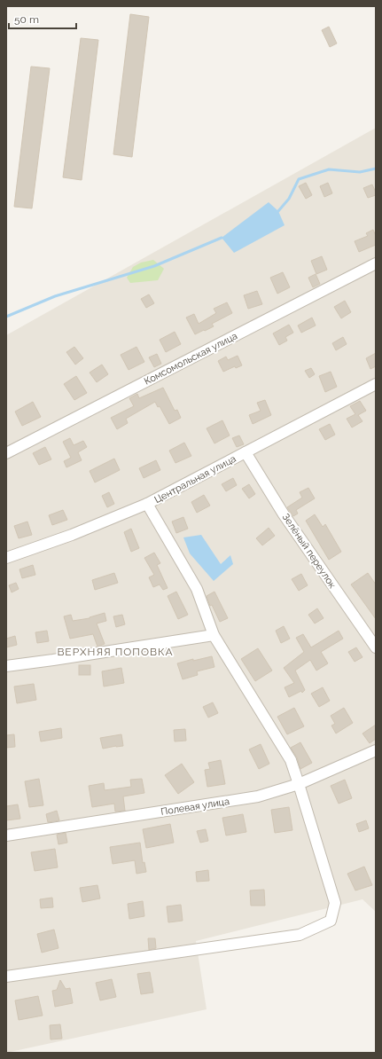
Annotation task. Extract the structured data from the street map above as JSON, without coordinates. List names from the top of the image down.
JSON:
{
  "streets": {
    "street": [
      "Комсомольская улица",
      "Центральная улица",
      "Зелёный переулок",
      "Полевая улица"
    ]
  },
  "crossings": [
    ["Центральная улица", "Зелёный переулок"]
  ],
  "districts": ["ВЕРХНЯЯ ПОПОВКА"],
  "scale_bar": "50 m"
}
